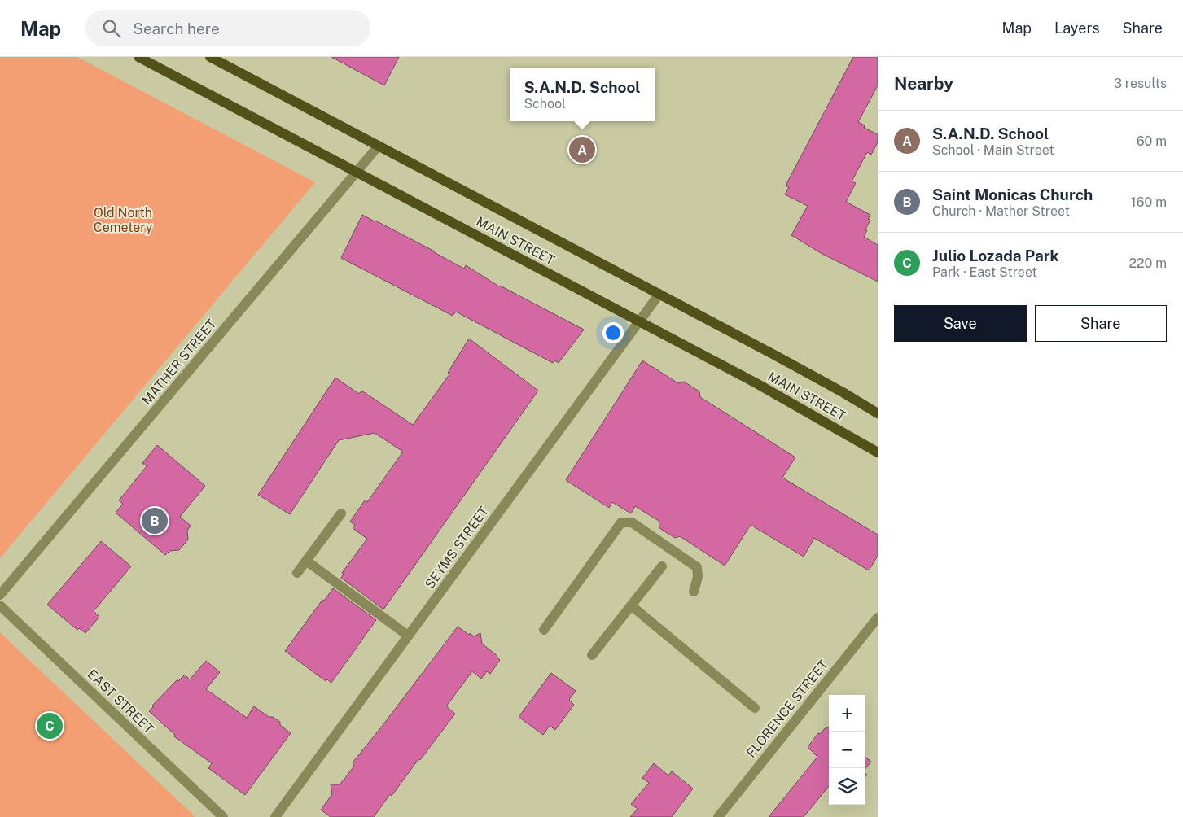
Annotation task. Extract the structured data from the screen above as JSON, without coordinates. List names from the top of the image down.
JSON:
{
  "streets": {
    "main road": ["MAIN STREET"],
    "street": [
      "MATHER STREET",
      "SEYMS STREET",
      "EAST STREET",
      "FLORENCE STREET"
    ]
  },
  "crossings": [
    ["MAIN STREET", "MATHER STREET"],
    ["MAIN STREET", "SEYMS STREET"]
  ],
  "parks": ["Old North Cemetery"],
  "page": {
    "header": "Map",
    "search": "Search here",
    "nav": ["Map", "Layers", "Share"],
    "heading": ["Nearby", "3 results"],
    "popup": ["S.A.N.D. School", "School"],
    "list": [
      {
        "mark": "A",
        "name": "S.A.N.D. School",
        "note": "School · Main Street",
        "value": "60 m"
      },
      {
        "mark": "B",
        "name": "Saint Monicas Church",
        "note": "Church · Mather Street",
        "value": "160 m"
      },
      {
        "mark": "C",
        "name": "Julio Lozada Park",
        "note": "Park · East Street",
        "value": "220 m"
      }
    ],
    "pins": ["A", "B", "C"],
    "buttons": ["Save", "Share"],
    "map_buttons": ["+", "−"]
  }
}
